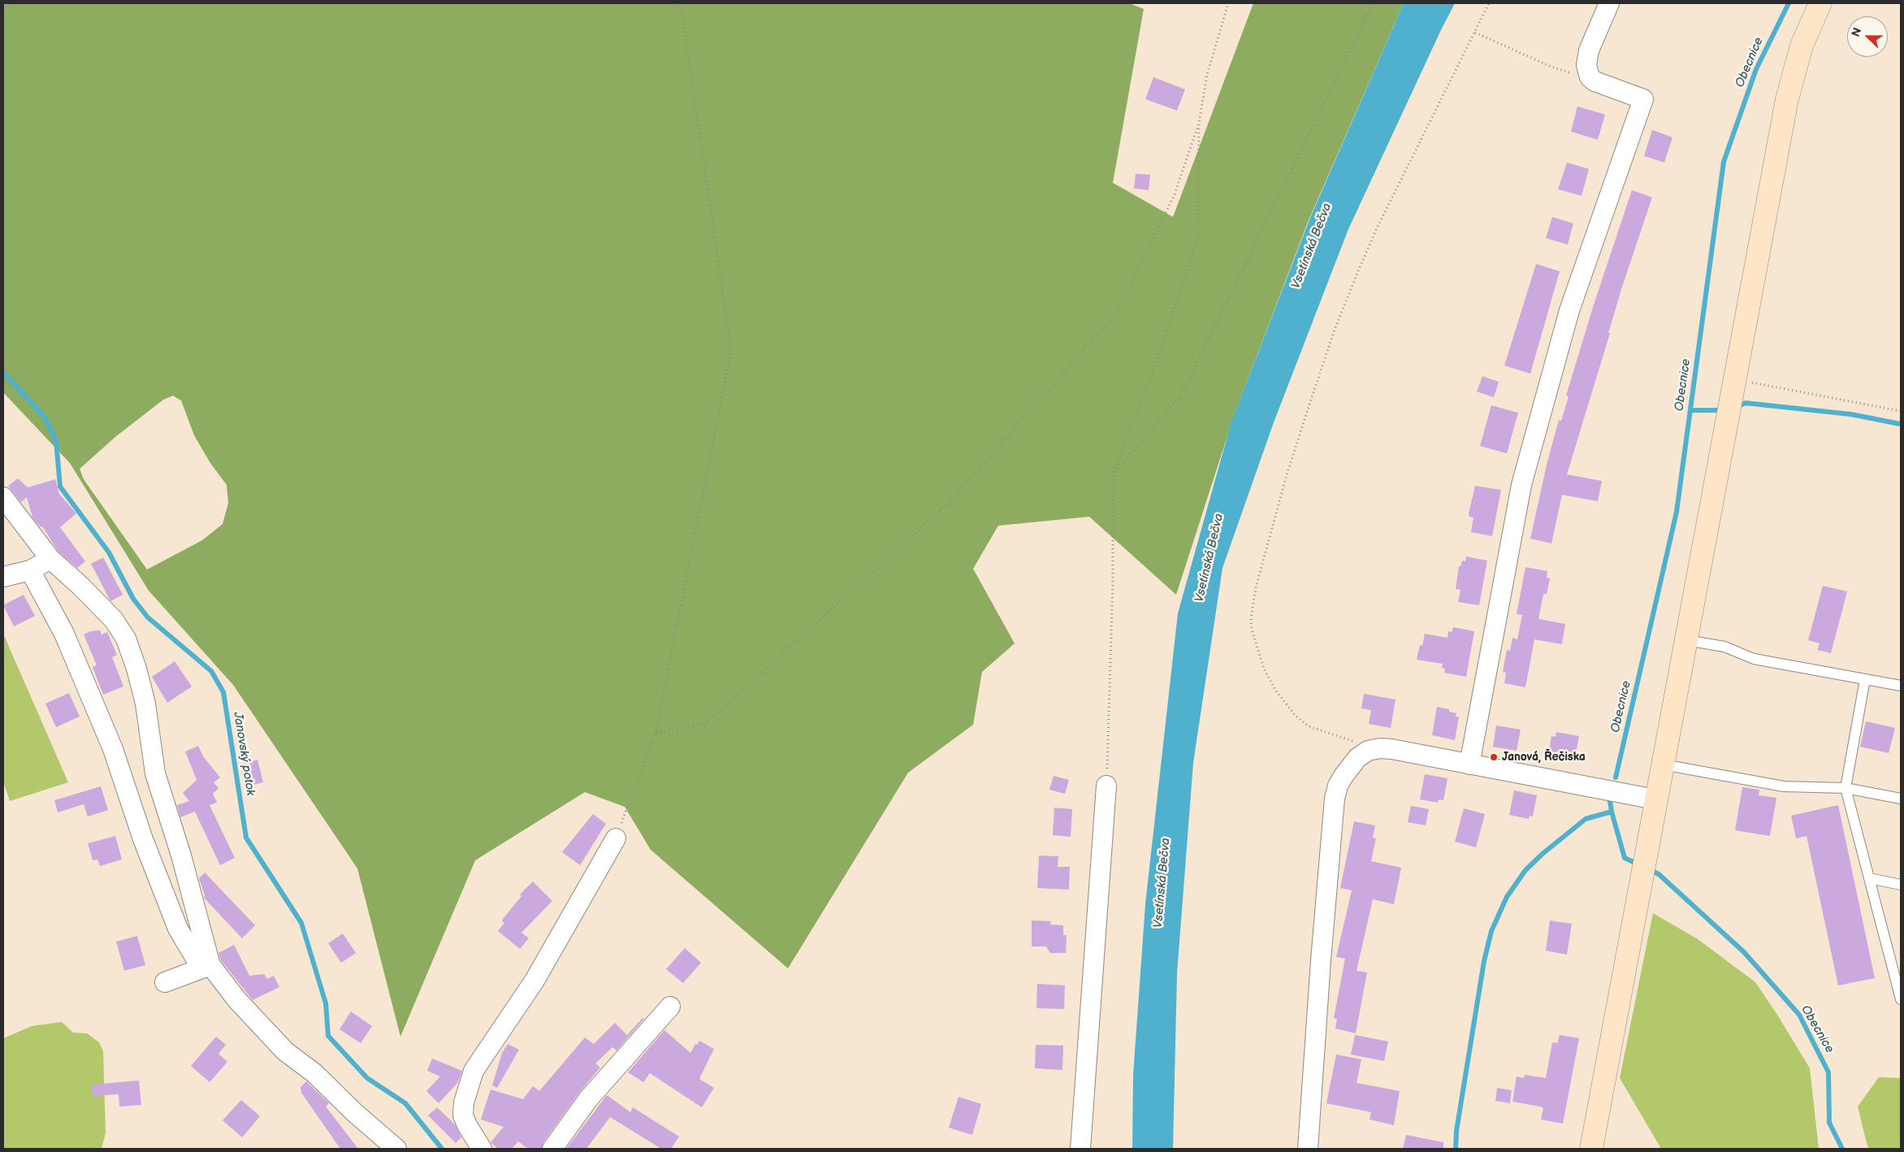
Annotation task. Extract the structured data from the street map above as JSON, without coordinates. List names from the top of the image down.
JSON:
{
  "water": ["Obecnice", "Vsetínská Bečva", "Janovský potok"],
  "places": ["Janová, Řečiska"],
  "north": "left"
}
